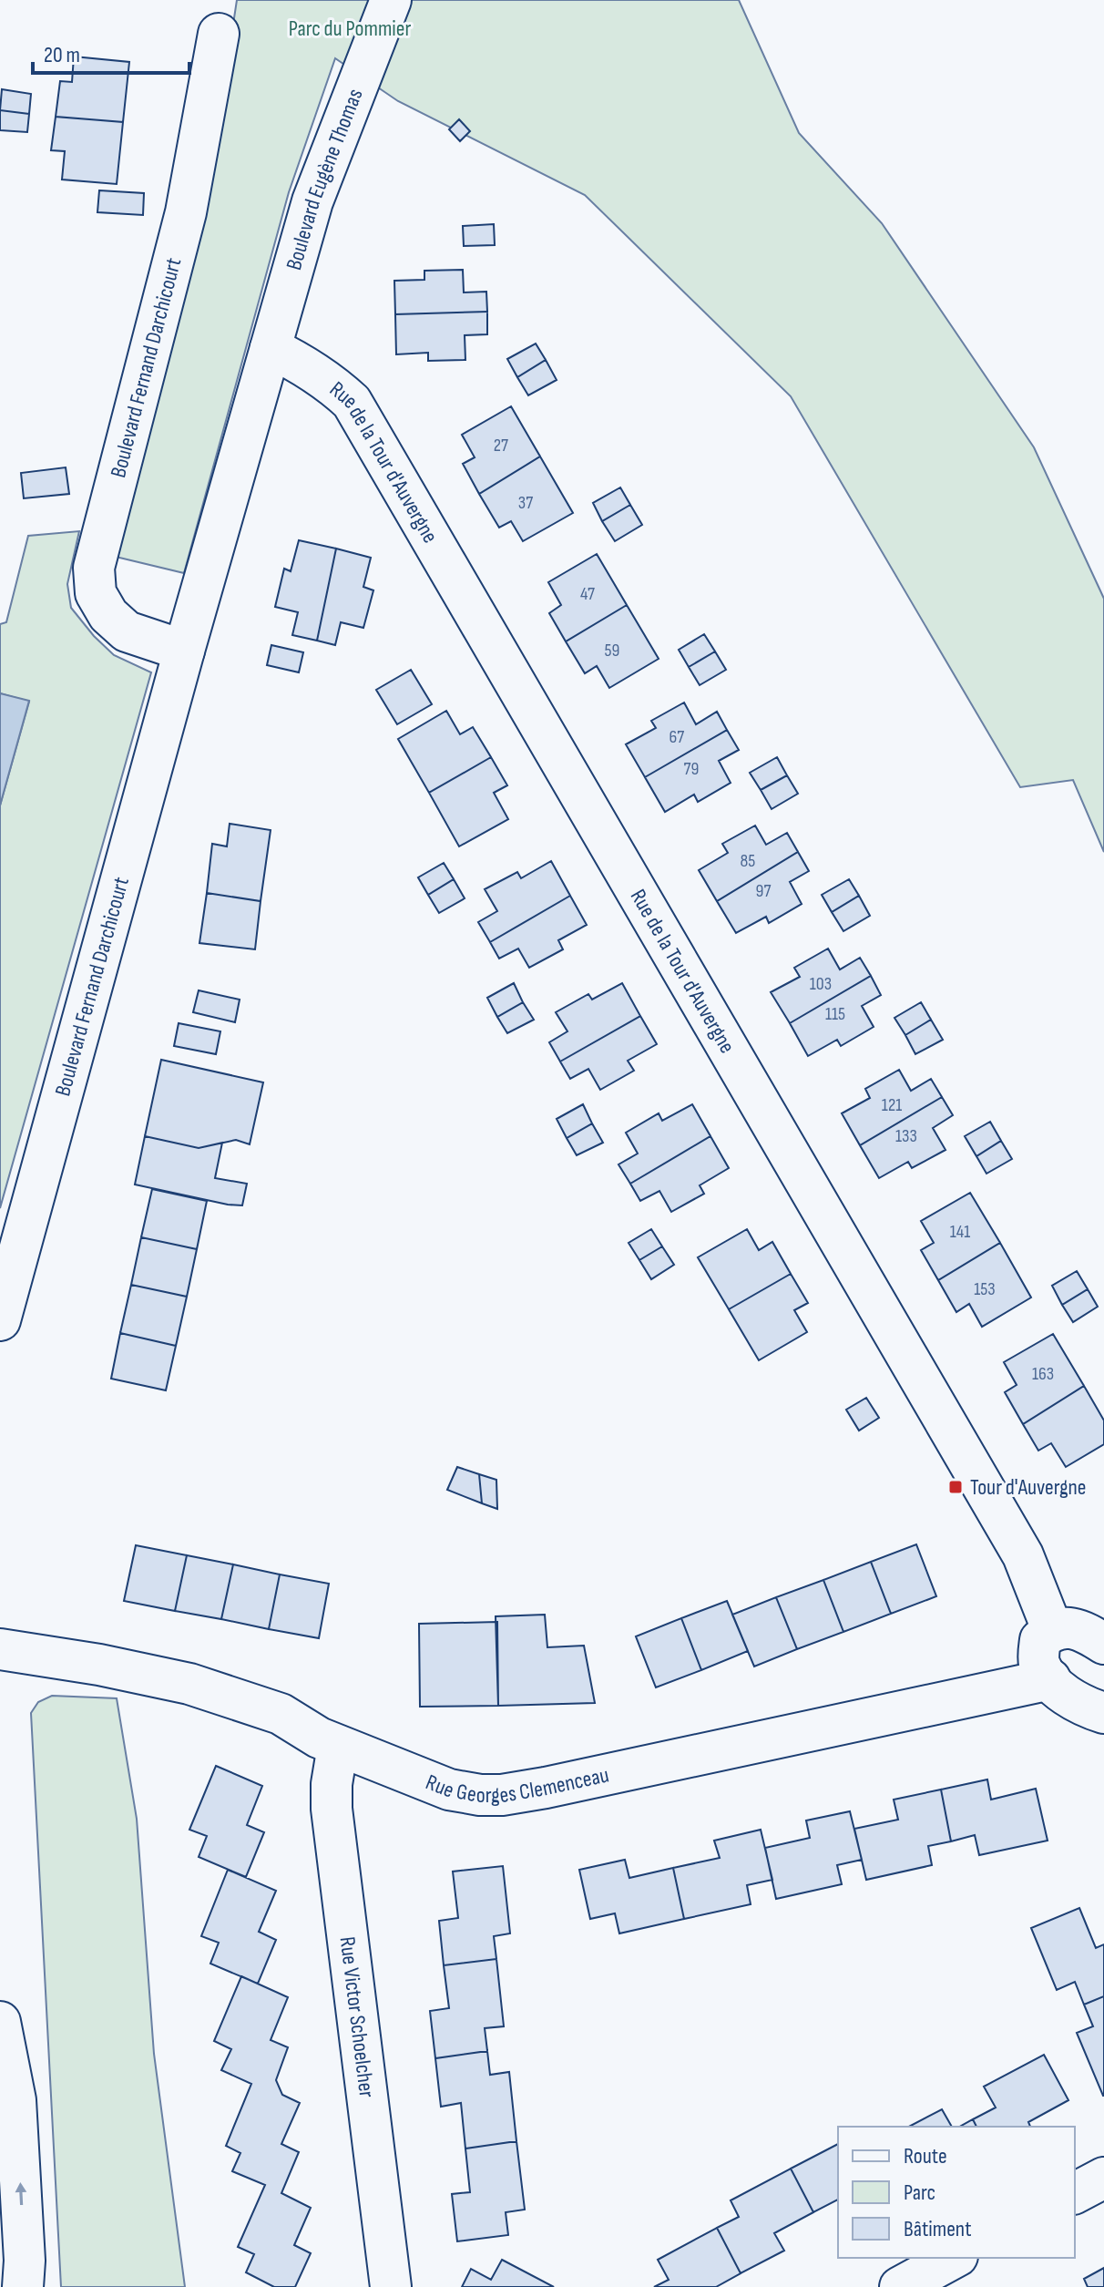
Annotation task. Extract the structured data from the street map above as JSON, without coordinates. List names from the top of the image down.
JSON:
{
  "streets": {
    "street": [
      "Boulevard Eugène Thomas",
      "Boulevard Fernand Darchicourt",
      "Rue de la Tour d'Auvergne",
      "Rue Georges Clemenceau",
      "Rue Victor Schoelcher"
    ]
  },
  "crossings": [
    ["Boulevard Eugène Thomas", "Boulevard Fernand Darchicourt"],
    ["Boulevard Eugène Thomas", "Rue de la Tour d'Auvergne"],
    ["Boulevard Fernand Darchicourt", "Rue de la Tour d'Auvergne"],
    ["Rue Georges Clemenceau", "Rue Victor Schoelcher"]
  ],
  "parks": ["Parc du Pommier"],
  "places": {
    "transit": ["Tour d'Auvergne"]
  },
  "house_numbers": [
    "27",
    "37",
    "47",
    "59",
    "67",
    "79",
    "85",
    "97",
    "103",
    "115",
    "121",
    "133",
    "141",
    "153",
    "163"
  ],
  "legend": ["Route", "Parc", "Bâtiment"],
  "scale_bar": "20 m"
}
